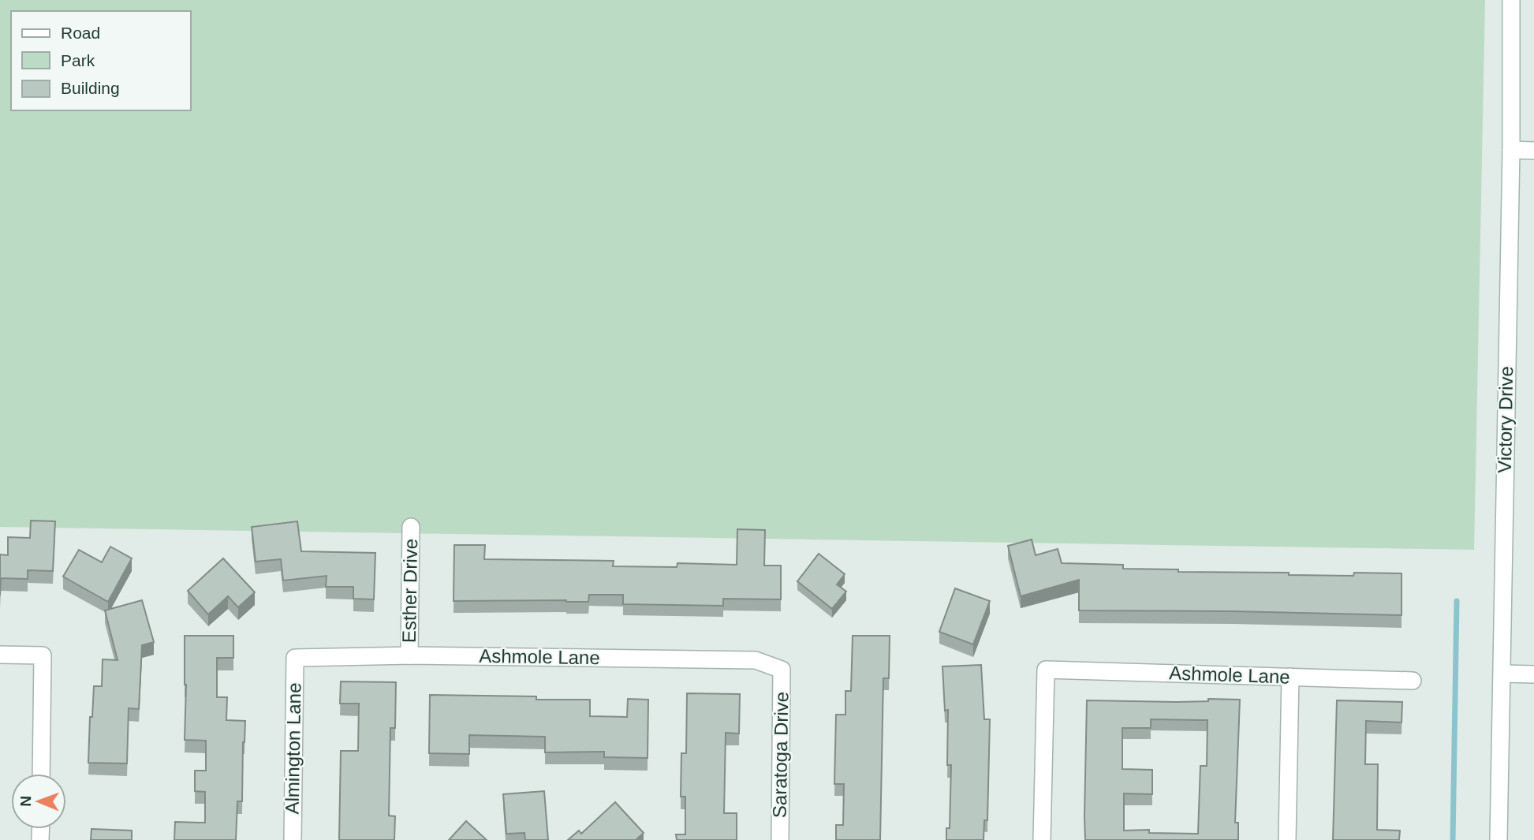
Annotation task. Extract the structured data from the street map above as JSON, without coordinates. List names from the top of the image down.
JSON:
{
  "streets": {
    "street": [
      "Victory Drive",
      "Esther Drive",
      "Ashmole Lane",
      "Almington Lane",
      "Saratoga Drive"
    ]
  },
  "crossings": [
    ["Esther Drive", "Ashmole Lane"],
    ["Ashmole Lane", "Almington Lane"],
    ["Ashmole Lane", "Saratoga Drive"]
  ],
  "legend": ["Road", "Park", "Building"],
  "north": "left"
}
